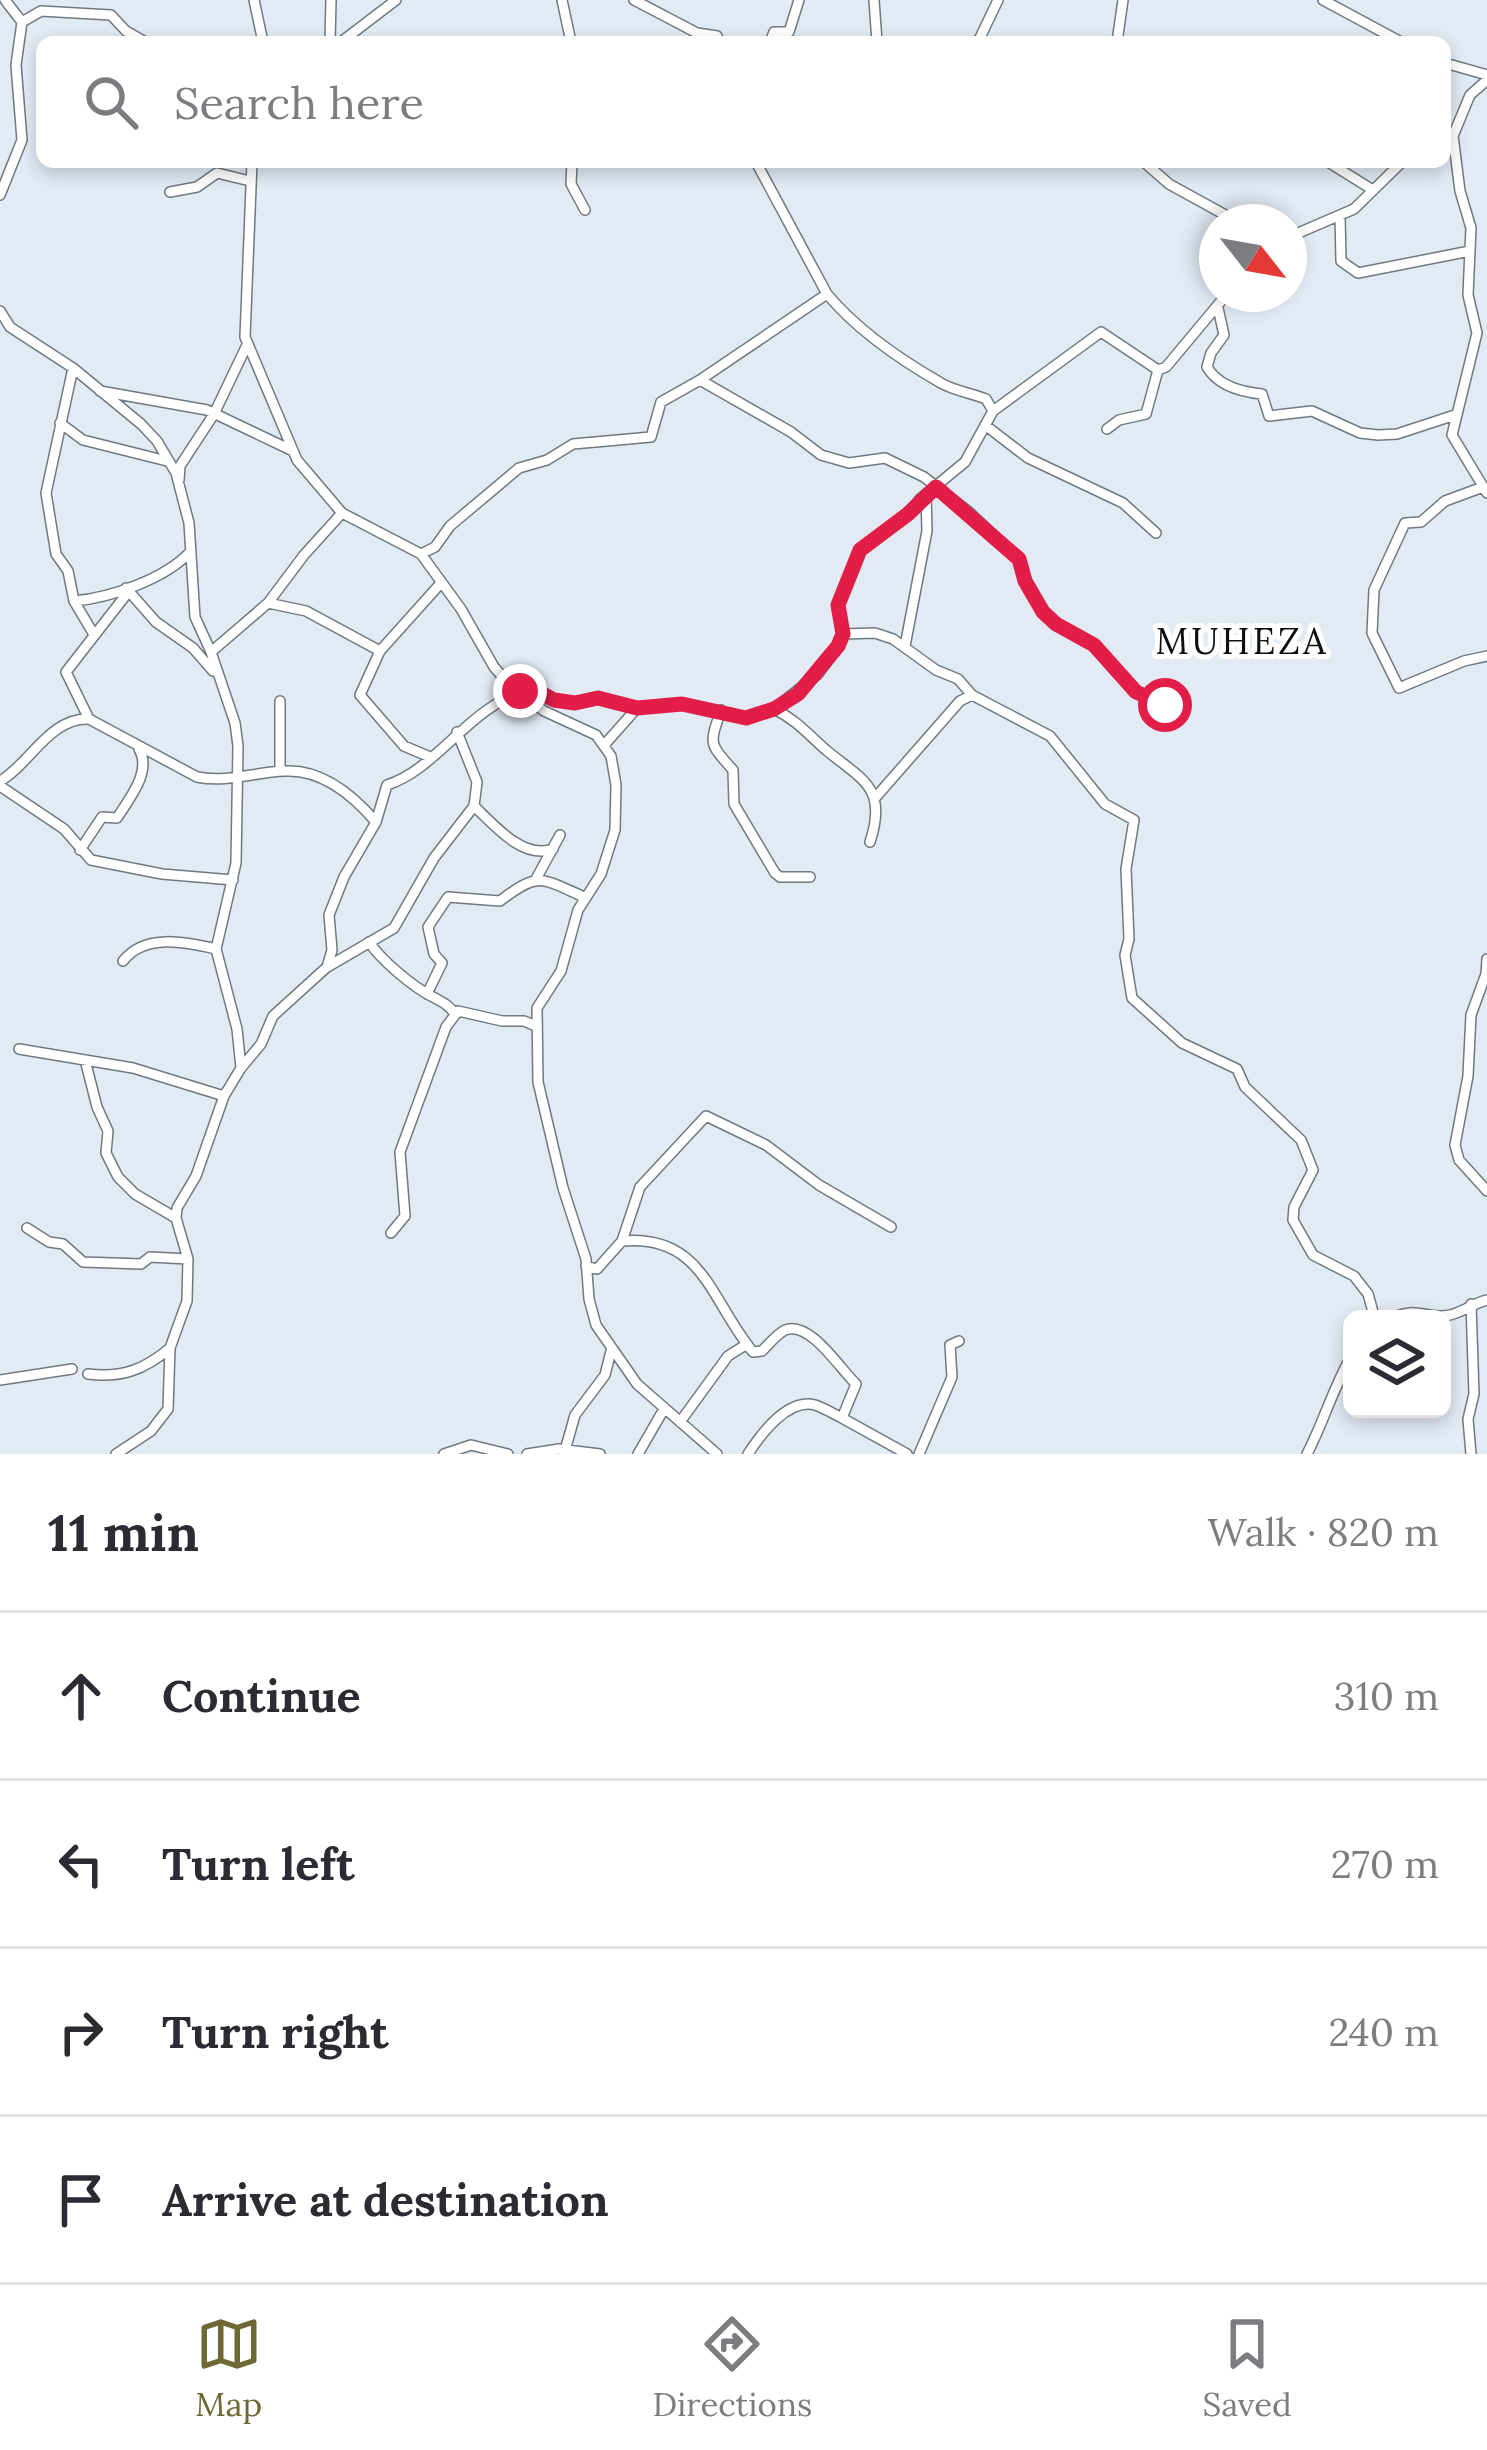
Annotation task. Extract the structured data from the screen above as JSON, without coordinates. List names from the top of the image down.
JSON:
{
  "districts": ["MUHEZA"],
  "north": "bottom right",
  "page": {
    "search": "Search here",
    "heading": ["11 min", "Walk · 820 m"],
    "list": [
      ["Continue", "310 m"],
      ["Turn left", "270 m"],
      ["Turn right", "240 m"],
      "Arrive at destination"
    ],
    "nav": ["Map", "Directions", "Saved"]
  }
}
